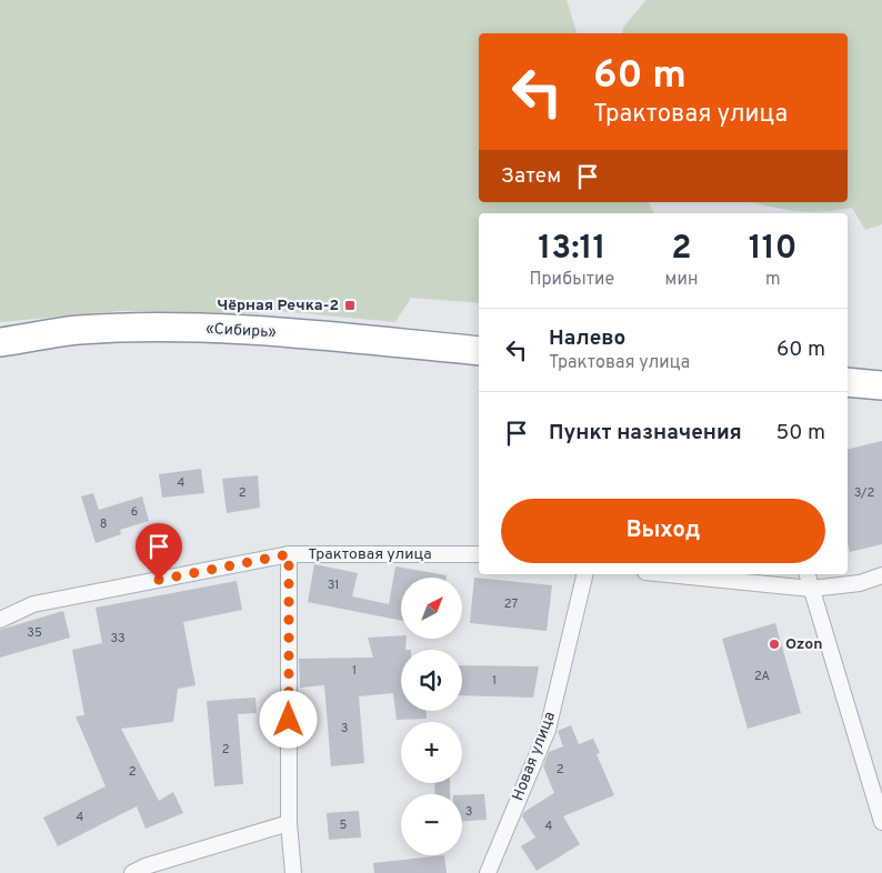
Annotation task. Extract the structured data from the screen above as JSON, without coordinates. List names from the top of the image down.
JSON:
{
  "streets": {
    "highway": ["«Сибирь»"],
    "street": ["Трактовая улица", "Новая улица"]
  },
  "places": {
    "transit": ["Чёрная Речка-2"],
    "other": ["Ozon"]
  },
  "house_numbers": [
    "4",
    "2",
    "3/2",
    "6",
    "8",
    "31",
    "27",
    "35",
    "33",
    "1",
    "2А",
    "1",
    "3",
    "2",
    "2",
    "2",
    "3",
    "4",
    "5",
    "4"
  ],
  "north": "top right",
  "page": {
    "turn": ["60 m", "Трактовая улица"],
    "then": "Затем",
    "eta": [
      "13:11",
      "Прибытие",
      "2",
      "мин",
      "110",
      "m"
    ],
    "list": [
      {
        "name": "Налево",
        "note": "Трактовая улица",
        "value": "60 m"
      },
      {
        "name": "Пункт назначения",
        "value": "50 m"
      }
    ],
    "buttons": "Выход",
    "map_buttons": ["+", "−"]
  }
}
